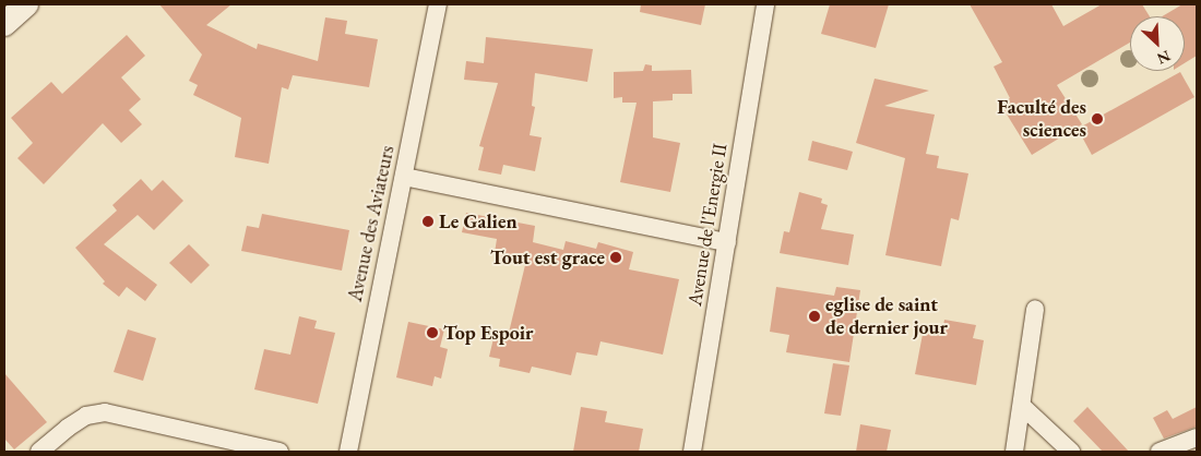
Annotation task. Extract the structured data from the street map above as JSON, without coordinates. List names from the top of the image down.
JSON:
{
  "streets": {
    "street": ["Avenue des Aviateurs", "Avenue de l'Energie II"]
  },
  "places": [
    "Faculté des sciences",
    "Le Galien",
    "Tout est grace",
    "eglise de saint de dernier jour",
    "Top Espoir"
  ],
  "north": "bottom right"
}
